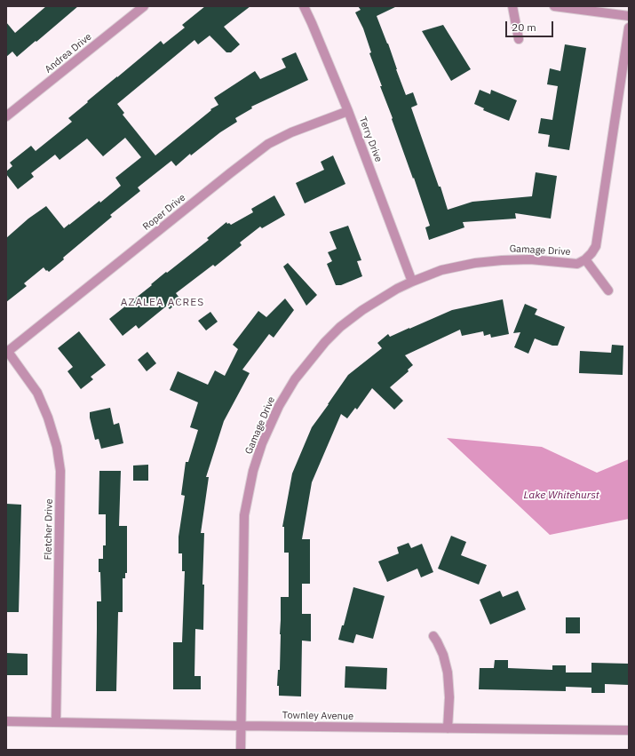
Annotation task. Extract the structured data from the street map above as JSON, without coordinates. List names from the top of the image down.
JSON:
{
  "streets": {
    "street": [
      "Andrea Drive",
      "Terry Drive",
      "Roper Drive",
      "Gamage Drive",
      "Fletcher Drive",
      "Townley Avenue"
    ]
  },
  "crossings": [
    ["Terry Drive", "Roper Drive"],
    ["Terry Drive", "Gamage Drive"],
    ["Roper Drive", "Fletcher Drive"],
    ["Gamage Drive", "Townley Avenue"],
    ["Fletcher Drive", "Townley Avenue"]
  ],
  "districts": ["AZALEA ACRES"],
  "water": ["Lake Whitehurst"],
  "scale_bar": "20 m"
}
